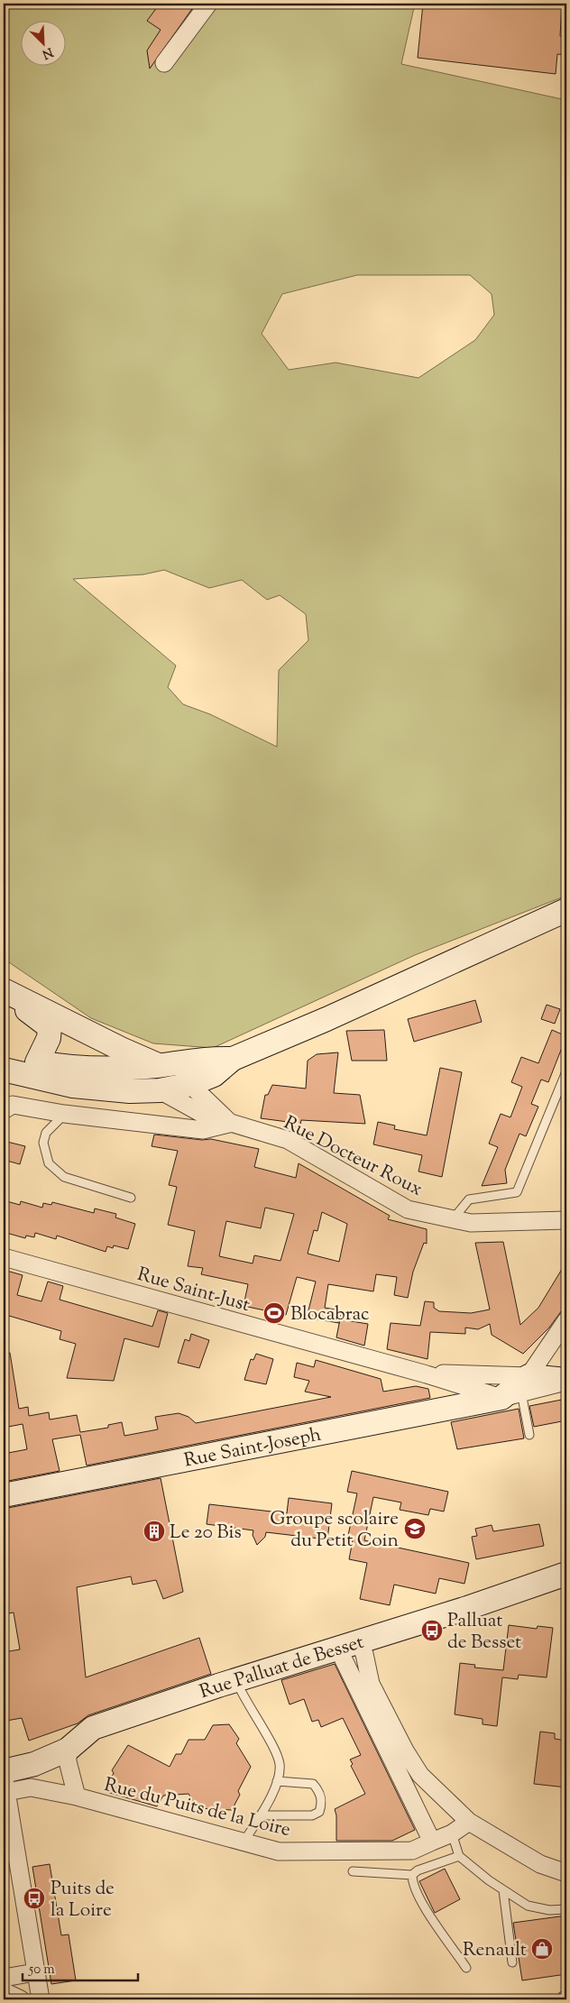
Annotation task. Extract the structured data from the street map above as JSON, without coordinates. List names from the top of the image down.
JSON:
{
  "streets": {
    "main road": ["Rue Saint-Joseph", "Rue Palluat de Besset"],
    "street": ["Rue Docteur Roux", "Rue Saint-Just", "Rue du Puits de la Loire"]
  },
  "crossings": [
    ["Rue Saint-Just", "Rue Saint-Joseph"],
    ["Rue Palluat de Besset", "Rue du Puits de la Loire"]
  ],
  "places": {
    "sports": ["Blocabrac"],
    "school or university": ["Groupe scolaire du Petit Coin"],
    "building": ["Le 20 Bis"],
    "bus stop": ["Palluat de Besset", "Puits de la Loire"],
    "shop": ["Renault"]
  },
  "scale_bar": "50 m",
  "north": "bottom right"
}
